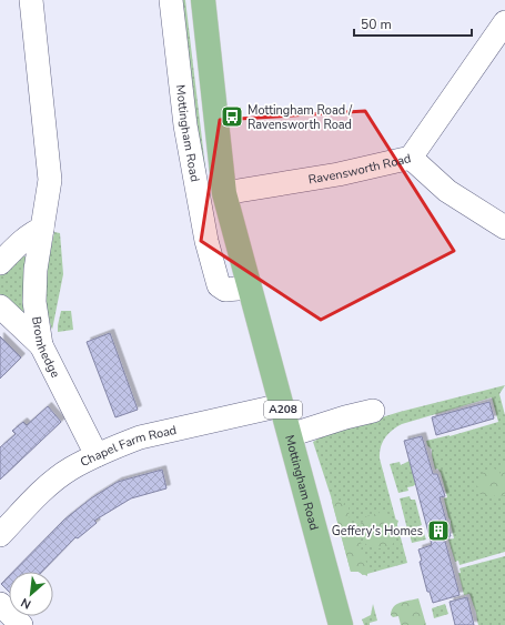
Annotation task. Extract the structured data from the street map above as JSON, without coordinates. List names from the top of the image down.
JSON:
{
  "streets": {
    "main road": ["Mottingham Road", "A208"],
    "street": ["Ravensworth Road", "Bromhedge", "Chapel Farm Road"]
  },
  "crossings": [
    ["Mottingham Road", "Ravensworth Road"],
    ["Mottingham Road", "Chapel Farm Road"],
    ["Bromhedge", "Chapel Farm Road"]
  ],
  "places": {
    "bus stop": ["Mottingham Road / Ravensworth Road"],
    "building": ["Geffery's Homes"]
  },
  "scale_bar": "50 m",
  "north": "bottom left"
}
